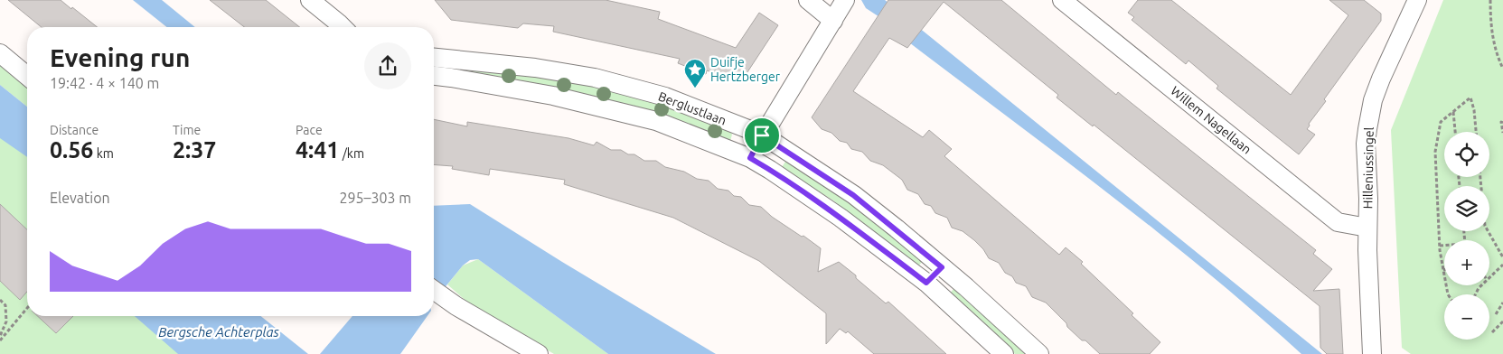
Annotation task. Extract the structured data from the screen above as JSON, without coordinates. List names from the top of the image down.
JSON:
{
  "streets": {
    "street": ["Berglustlaan", "Willem Nagellaan", "Hilleniussingel"]
  },
  "crossings": [
    ["Willem Nagellaan", "Hilleniussingel"]
  ],
  "water": ["Bergsche Achterplas"],
  "places": {
    "place": ["Duifje Hertzberger"]
  },
  "page": {
    "heading": ["Evening run", "19:42 · 4 × 140 m"],
    "stats": [
      ["Distance", "0.56 km"],
      ["Time", "2:37"],
      ["Pace", "4:41 /km"]
    ],
    "map_buttons": ["+", "−"],
    "chart": ["Elevation", "295–303 m"]
  }
}
